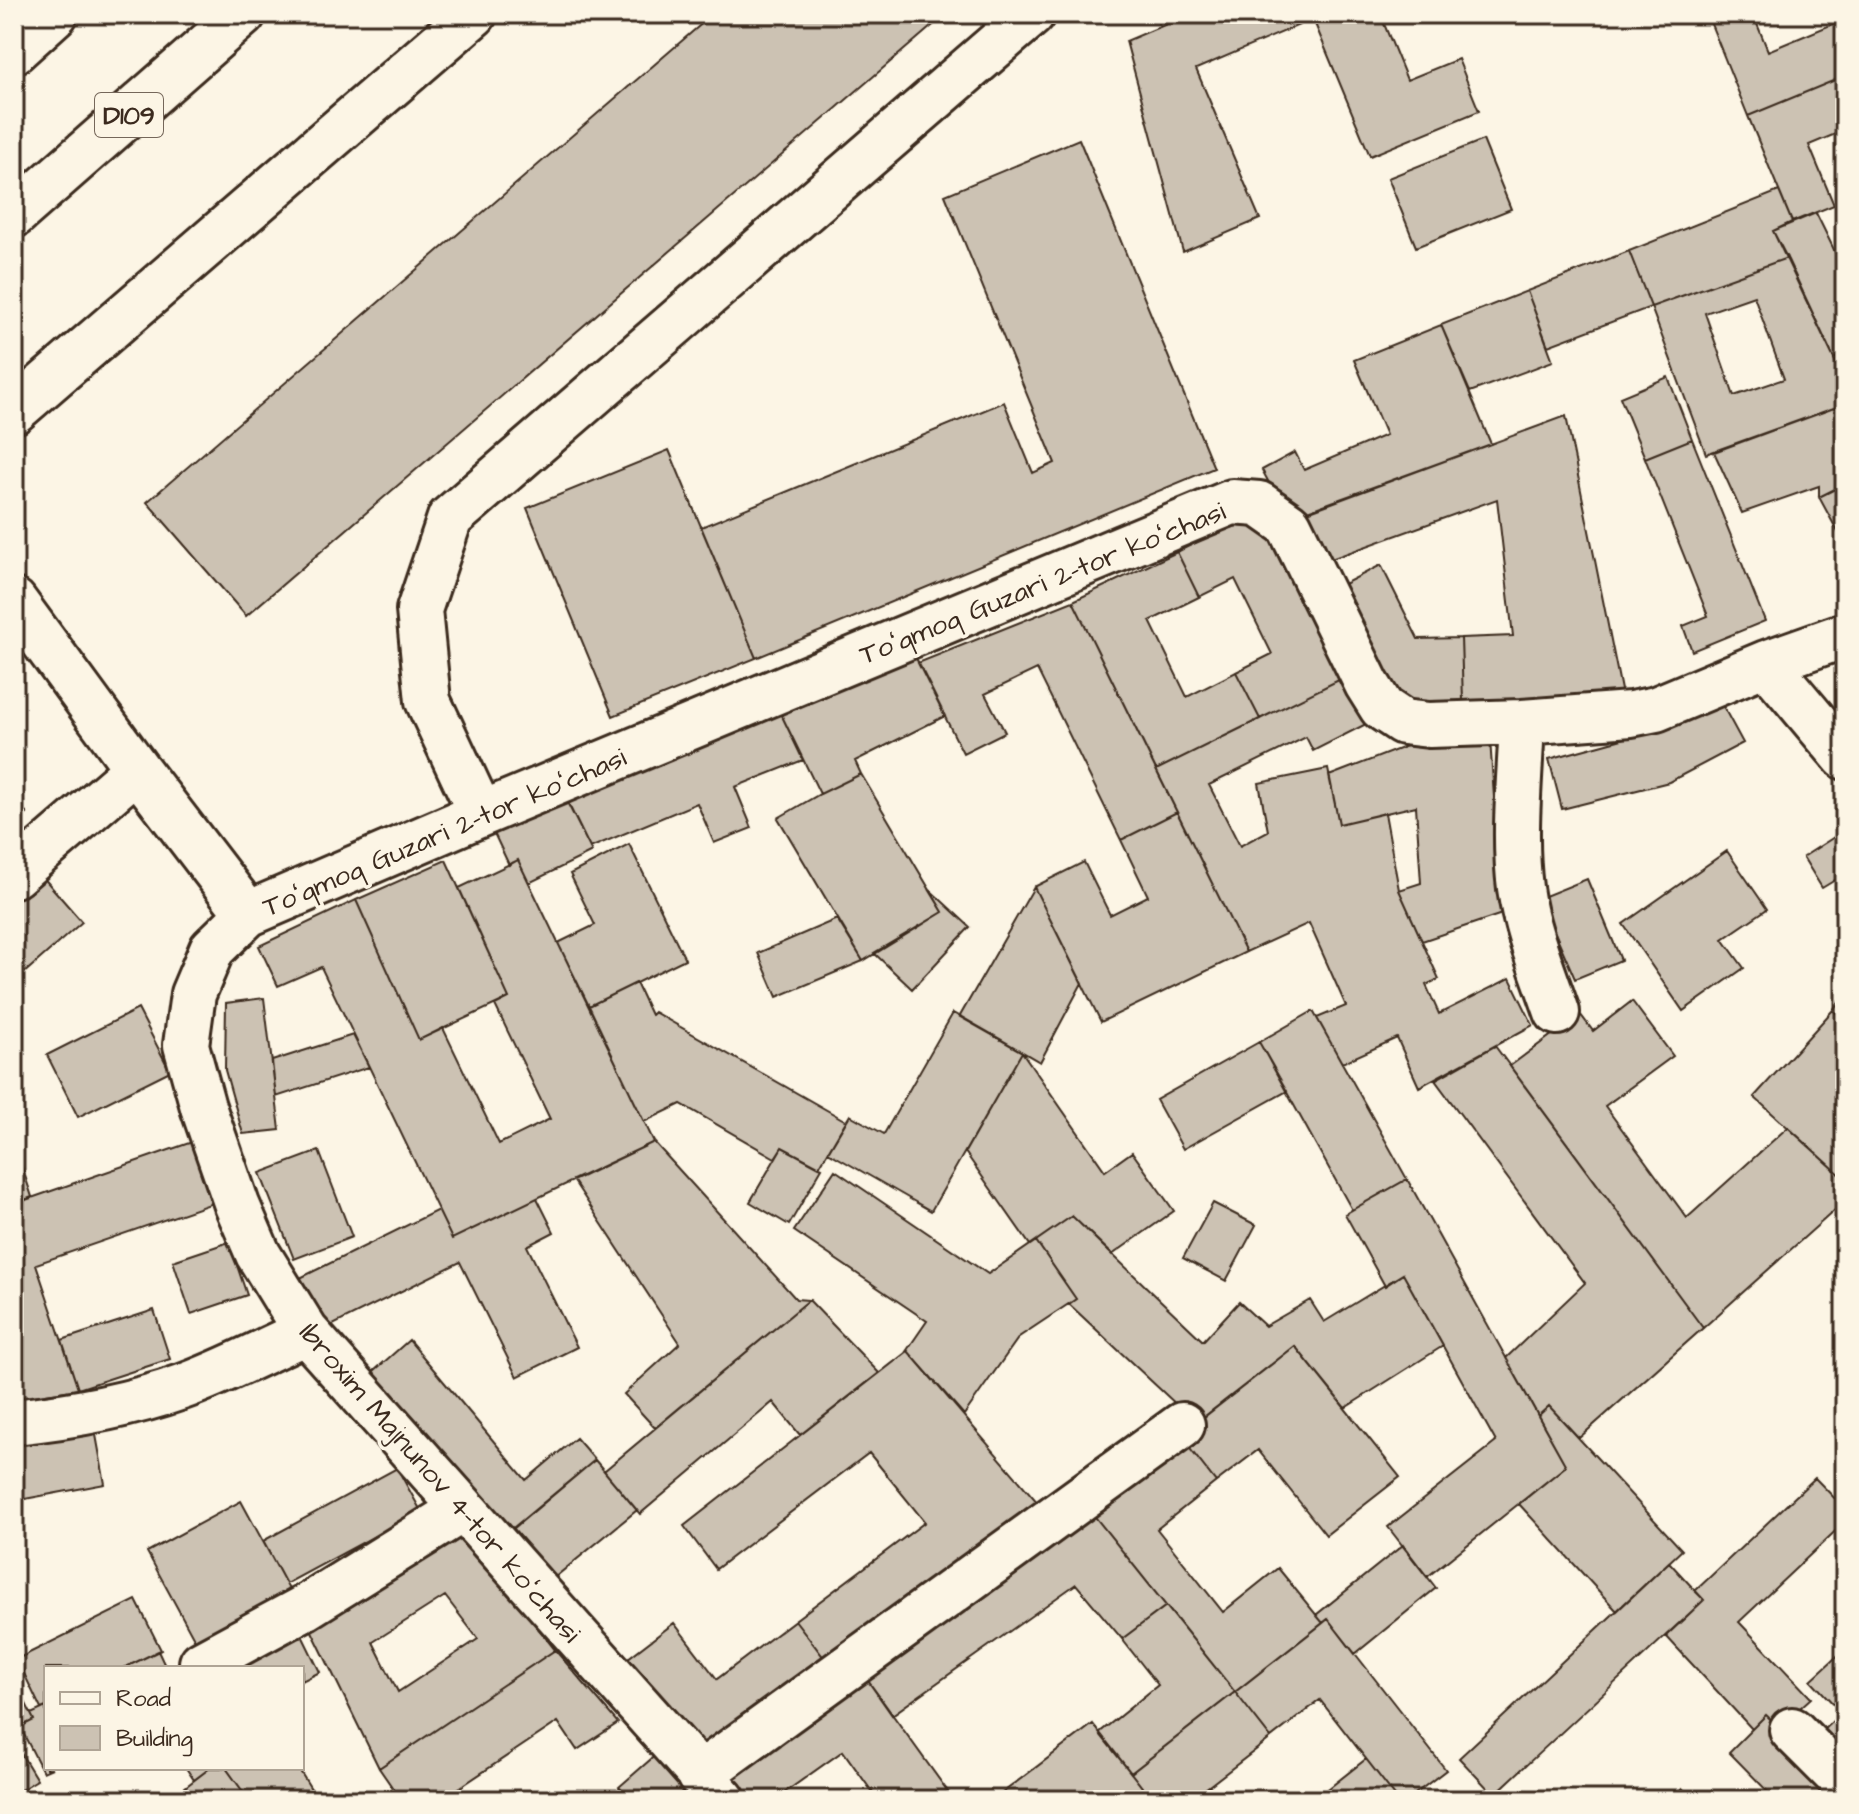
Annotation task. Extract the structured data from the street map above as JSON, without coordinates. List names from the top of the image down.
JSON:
{
  "streets": {
    "street": ["D109", "Toʻqmoq Guzari 2-tor koʻchasi", "Ibroxim Majnunov 4-tor koʻchasi"]
  },
  "crossings": [
    ["Toʻqmoq Guzari 2-tor koʻchasi", "Ibroxim Majnunov 4-tor koʻchasi"]
  ],
  "legend": ["Road", "Building"]
}
